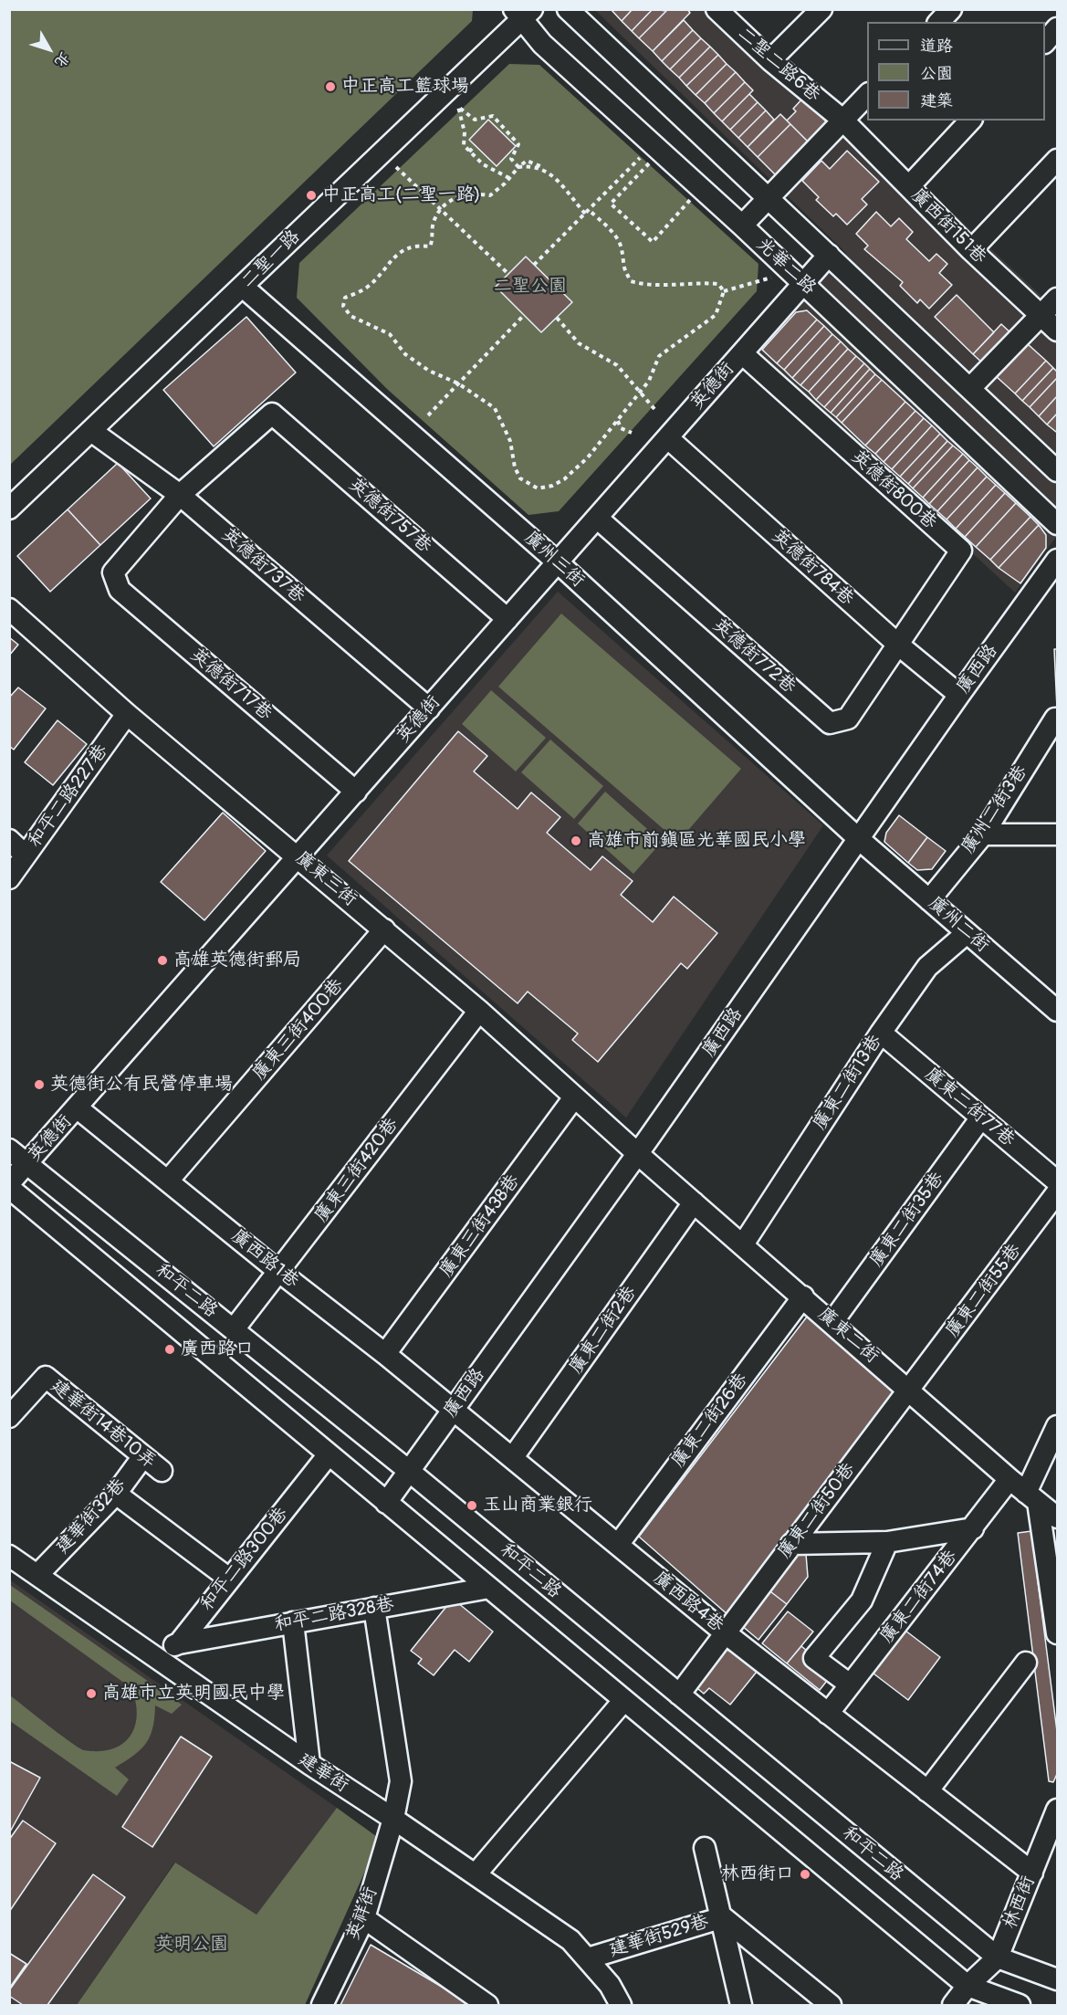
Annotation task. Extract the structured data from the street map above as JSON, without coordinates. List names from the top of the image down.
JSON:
{
  "streets": {
    "street": [
      "二聖二路6巷",
      "廣西街151巷",
      "二聖一路",
      "光華二路",
      "英德街",
      "英德街800巷",
      "英德街757巷",
      "廣州三街",
      "英德街737巷",
      "英德街784巷",
      "英德街772巷",
      "廣西路",
      "英德街717巷",
      "和平二路227巷",
      "廣州二街3巷",
      "廣東三街",
      "廣州二街",
      "廣東三街400巷",
      "廣東二街13巷",
      "廣東二街77巷",
      "廣東三街420巷",
      "廣東二街35巷",
      "廣東三街438巷",
      "廣西路1巷",
      "和平二路",
      "廣東二街55巷",
      "廣東二街2巷",
      "廣東二街",
      "廣東二街26巷",
      "建華街14巷10弄",
      "廣東二街50巷",
      "建華街32巷",
      "和平二路300巷",
      "廣東二街74巷",
      "廣西路4巷",
      "和平二路328巷",
      "建華街",
      "林西街",
      "英祥街",
      "建華街529巷"
    ]
  },
  "crossings": [
    ["二聖二路6巷", "廣西街151巷"],
    ["二聖一路", "光華二路"],
    ["二聖一路", "廣州三街"],
    ["二聖一路", "英德街737巷"],
    ["光華二路", "英德街"],
    ["英德街", "英德街800巷"],
    ["英德街", "英德街757巷"],
    ["英德街", "廣州三街"],
    ["英德街", "英德街737巷"],
    ["英德街", "英德街784巷"],
    ["英德街", "英德街772巷"],
    ["英德街", "英德街717巷"],
    ["英德街", "廣東三街"],
    ["英德街", "廣西路1巷"],
    ["英德街", "和平二路"],
    ["英德街800巷", "英德街784巷"],
    ["英德街800巷", "英德街772巷"],
    ["英德街757巷", "英德街737巷"],
    ["英德街757巷", "英德街717巷"],
    ["廣州三街", "廣西路"],
    ["廣州三街", "廣州二街"],
    ["英德街737巷", "英德街717巷"],
    ["英德街784巷", "英德街772巷"],
    ["英德街784巷", "廣西路"],
    ["廣西路", "廣東三街"],
    ["廣西路", "廣州二街"],
    ["廣西路", "廣西路1巷"],
    ["廣西路", "和平二路"],
    ["廣西路", "廣東二街"],
    ["廣西路", "廣西路4巷"],
    ["和平二路227巷", "廣東三街"],
    ["廣州二街3巷", "廣州二街"],
    ["廣東三街", "廣東三街400巷"],
    ["廣東三街", "廣東三街420巷"],
    ["廣東三街", "廣東三街438巷"],
    ["廣東三街", "廣東二街"],
    ["廣州二街", "廣東二街13巷"],
    ["廣東三街400巷", "廣西路1巷"],
    ["廣東二街13巷", "廣東二街77巷"],
    ["廣東二街13巷", "廣東二街"],
    ["廣東二街77巷", "廣東二街35巷"],
    ["廣東三街420巷", "廣西路1巷"],
    ["廣東三街420巷", "和平二路"],
    ["廣東二街35巷", "廣東二街"],
    ["廣東三街438巷", "廣西路1巷"],
    ["廣西路1巷", "廣西路4巷"],
    ["和平二路", "廣東二街50巷"],
    ["和平二路", "和平二路300巷"],
    ["和平二路", "和平二路328巷"],
    ["和平二路", "林西街"],
    ["廣東二街55巷", "廣東二街"],
    ["廣東二街55巷", "廣東二街50巷"],
    ["廣東二街2巷", "廣東二街"],
    ["廣東二街2巷", "廣西路4巷"],
    ["廣東二街", "廣東二街26巷"],
    ["廣東二街", "廣東二街50巷"],
    ["廣東二街", "廣東二街74巷"],
    ["廣東二街26巷", "廣西路4巷"],
    ["建華街14巷10弄", "建華街32巷"],
    ["廣東二街50巷", "廣西路4巷"],
    ["建華街32巷", "建華街"],
    ["和平二路300巷", "和平二路328巷"],
    ["廣東二街74巷", "廣西路4巷"],
    ["廣西路4巷", "林西街"],
    ["和平二路328巷", "英祥街"],
    ["建華街", "英祥街"],
    ["建華街", "建華街529巷"]
  ],
  "parks": ["二聖公園", "英明公園"],
  "places": [
    "中正高工籃球場",
    "中正高工(二聖一路)",
    "高雄市前鎮區光華國民小學",
    "高雄英德街郵局",
    "英德街公有民營停車場",
    "廣西路口",
    "玉山商業銀行",
    "高雄市立英明國民中學",
    "林西街口"
  ],
  "legend": ["道路", "公園", "建築"],
  "north": "bottom right"
}
